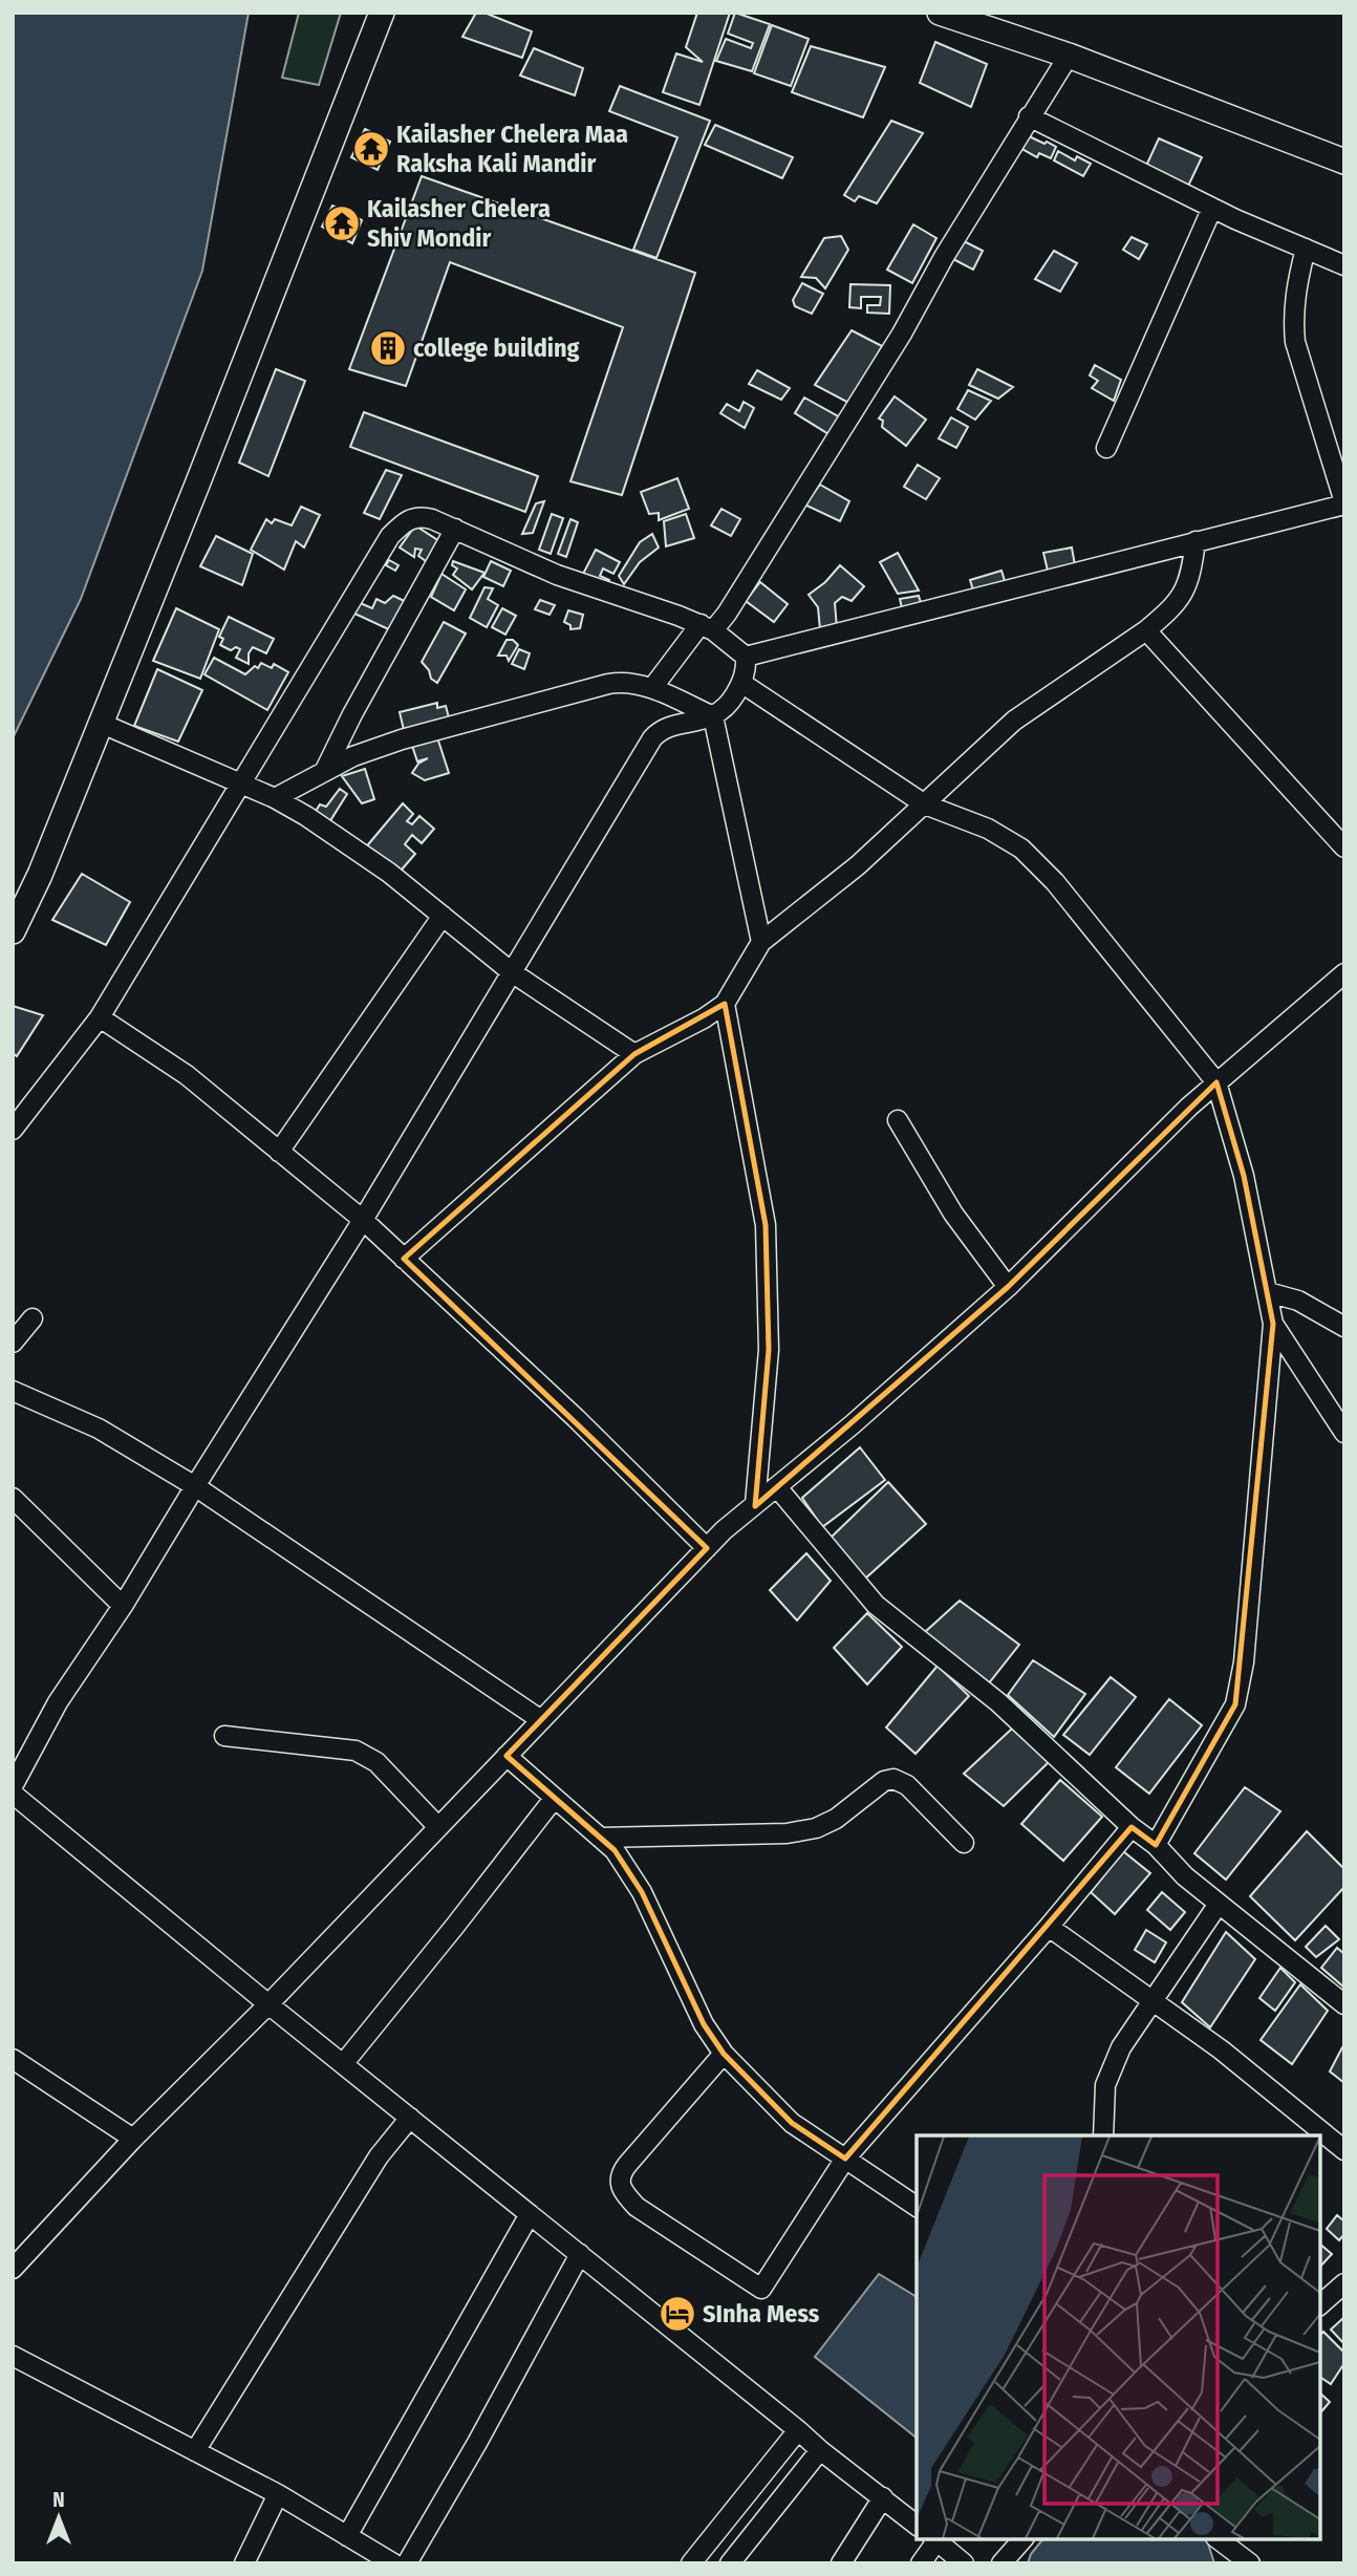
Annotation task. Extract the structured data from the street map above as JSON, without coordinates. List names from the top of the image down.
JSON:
{
  "places": {
    "temple": ["Kailasher Chelera Maa Raksha Kali Mandir", "Kailasher Chelera Shiv Mondir"],
    "building": ["college building"],
    "hotel": ["SInha Mess"]
  },
  "north": "top"
}
